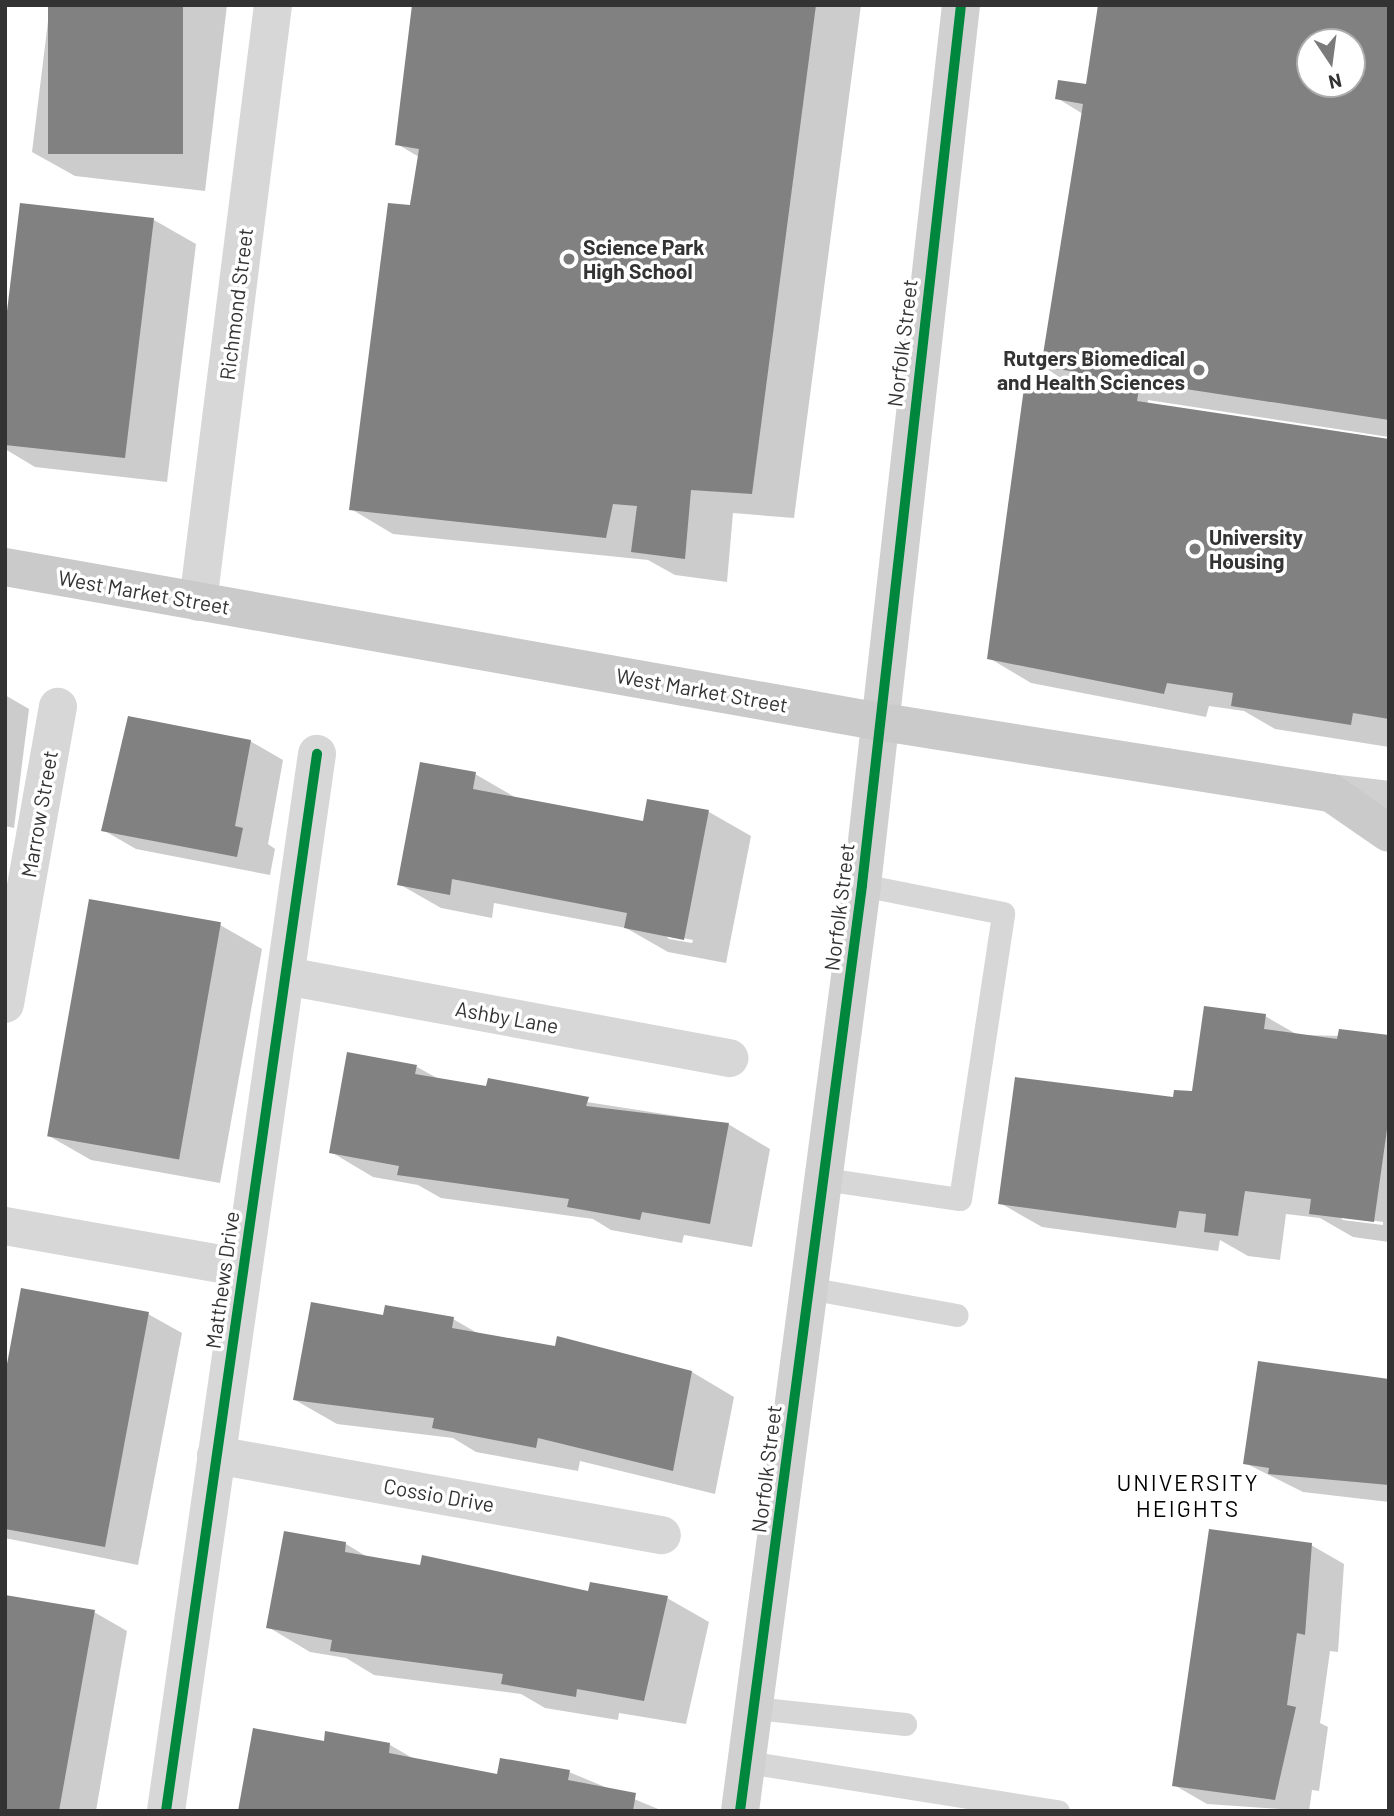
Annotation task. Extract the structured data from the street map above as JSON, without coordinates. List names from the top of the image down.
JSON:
{
  "streets": {
    "main road": ["Norfolk Street", "West Market Street"],
    "street": [
      "Richmond Street",
      "Marrow Street",
      "Ashby Lane",
      "Matthews Drive",
      "Cossio Drive"
    ]
  },
  "crossings": [
    ["Richmond Street", "West Market Street"],
    ["Norfolk Street", "West Market Street"],
    ["Ashby Lane", "Matthews Drive"],
    ["Matthews Drive", "Cossio Drive"]
  ],
  "districts": ["UNIVERSITY HEIGHTS"],
  "places": ["Science Park High School", "Rutgers Biomedical and Health Sciences", "University Housing"],
  "north": "bottom"
}
